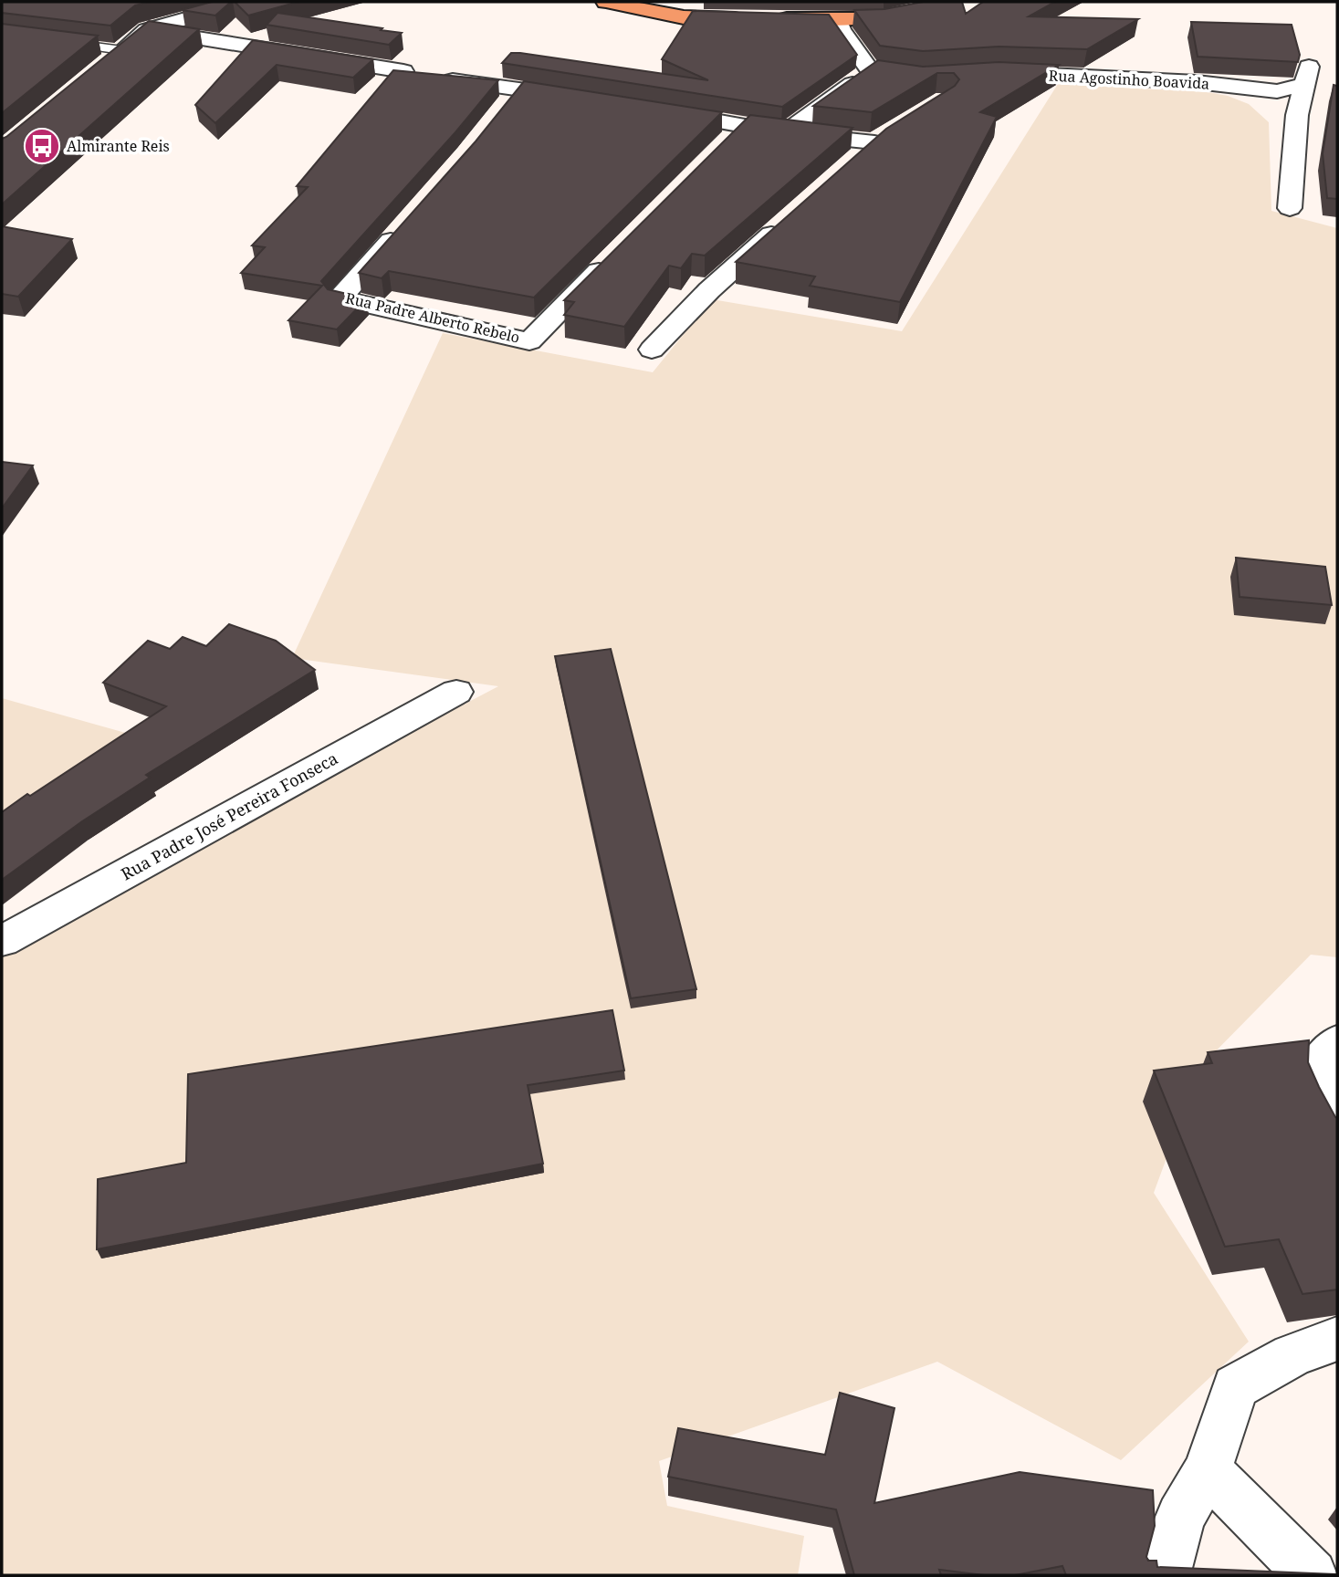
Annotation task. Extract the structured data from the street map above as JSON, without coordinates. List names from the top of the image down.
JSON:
{
  "streets": {
    "street": ["Rua Agostinho Boavida", "Rua Padre Alberto Rebelo", "Rua Padre José Pereira Fonseca"]
  },
  "places": {
    "bus stop": ["Almirante Reis"]
  }
}
